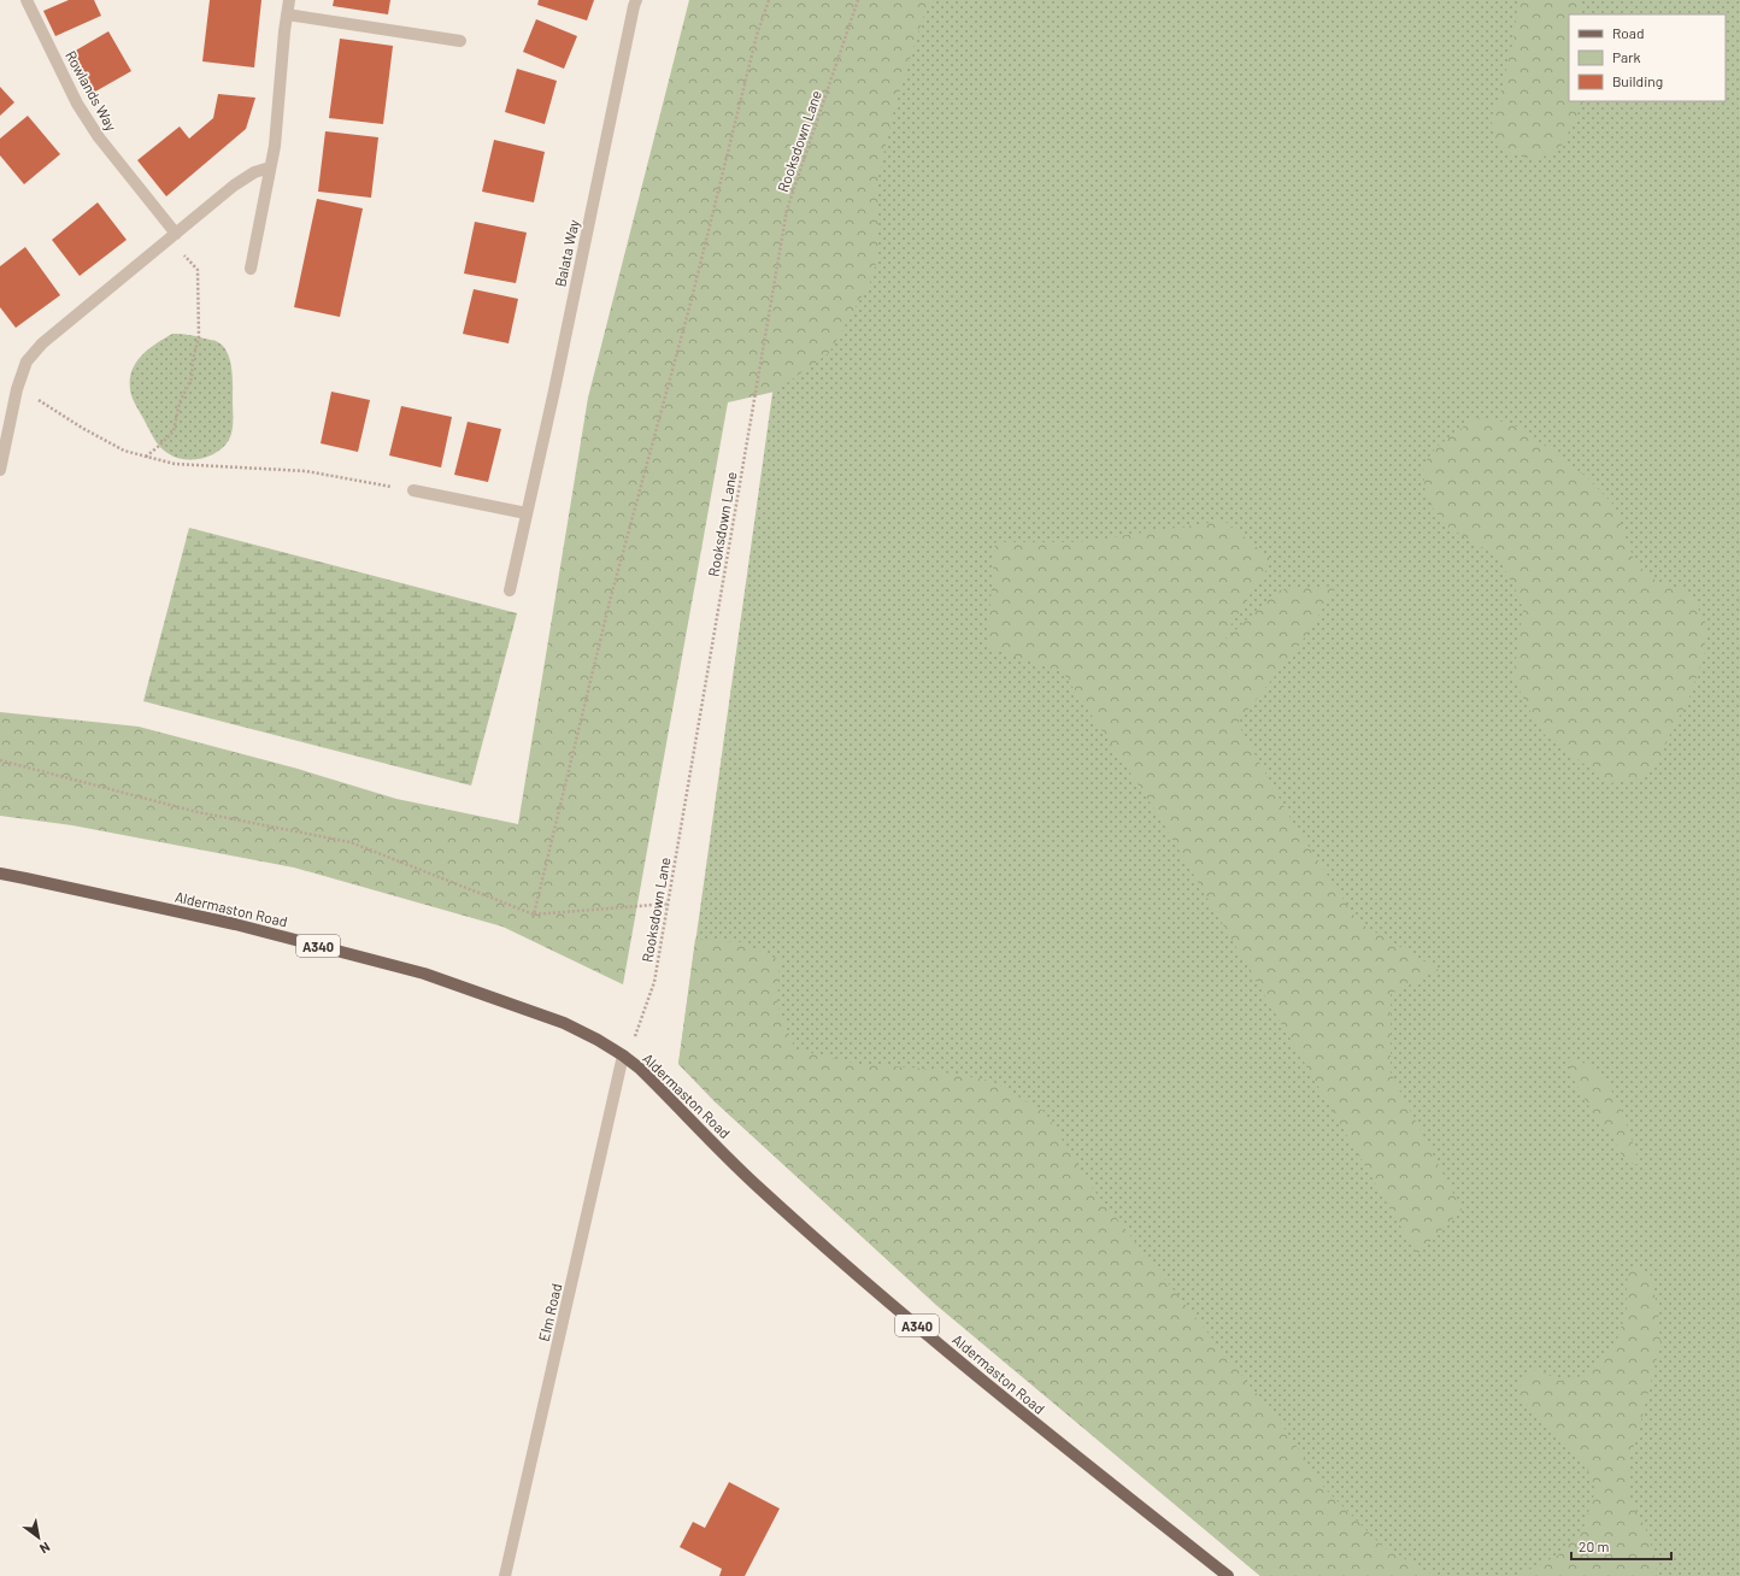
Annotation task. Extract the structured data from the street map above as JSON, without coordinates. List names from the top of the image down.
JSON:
{
  "streets": {
    "main road": ["Aldermaston Road", "A340"],
    "street": ["Rowlands Way", "Balata Way", "Elm Road"],
    "path": ["Rooksdown Lane"]
  },
  "crossings": [
    ["Rooksdown Lane", "Aldermaston Road"],
    ["Rooksdown Lane", "Elm Road"],
    ["Aldermaston Road", "Elm Road"]
  ],
  "legend": ["Road", "Park", "Building"],
  "scale_bar": "20 m",
  "north": "bottom right"
}
